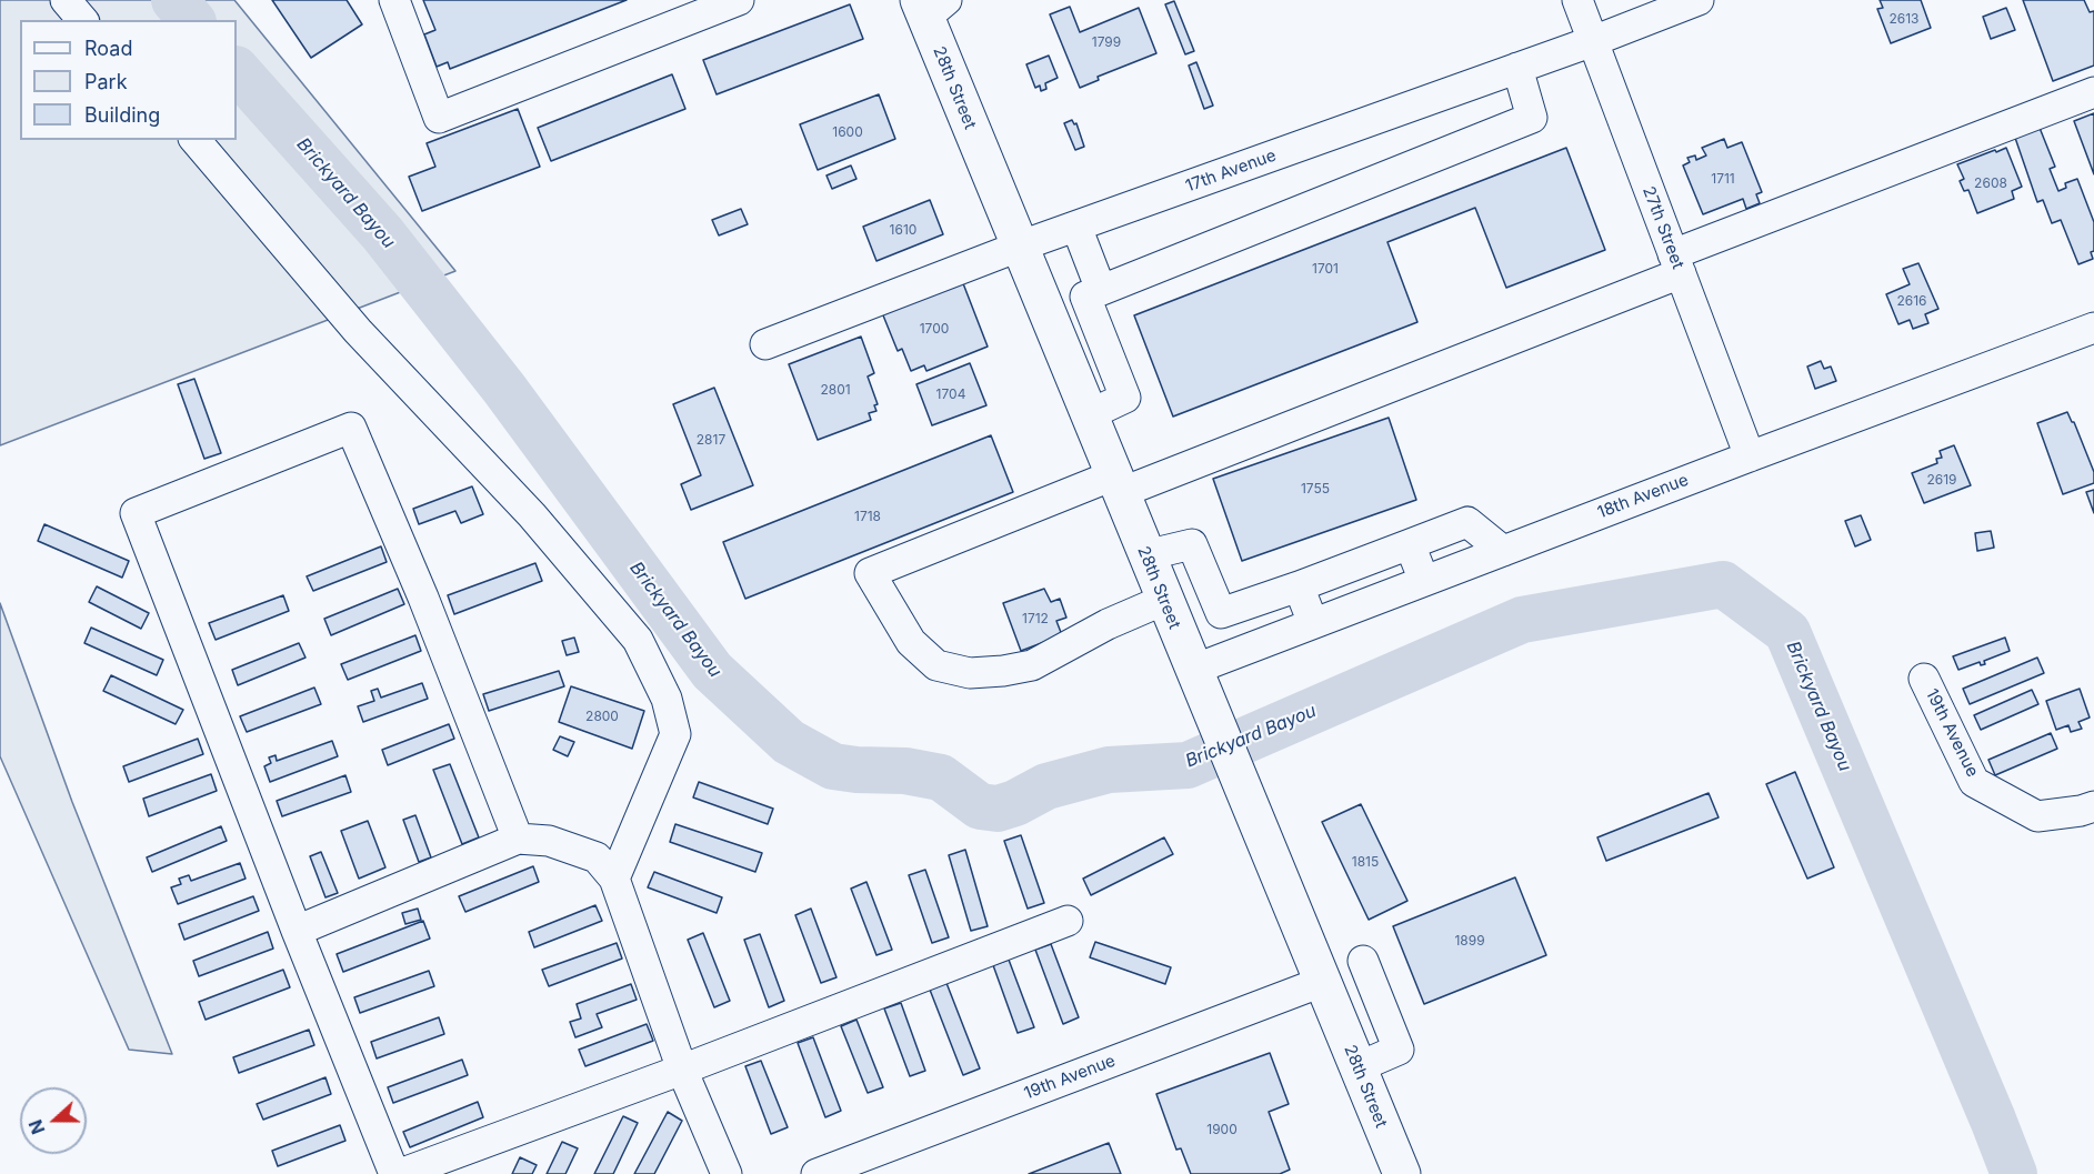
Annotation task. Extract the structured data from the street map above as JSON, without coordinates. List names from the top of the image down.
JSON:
{
  "streets": {
    "main road": ["28th Street"],
    "street": [
      "17th Avenue",
      "27th Street",
      "18th Avenue",
      "19th Avenue"
    ]
  },
  "crossings": [
    ["28th Street", "17th Avenue"],
    ["28th Street", "18th Avenue"],
    ["28th Street", "19th Avenue"],
    ["17th Avenue", "27th Street"],
    ["27th Street", "18th Avenue"]
  ],
  "water": ["Brickyard Bayou"],
  "house_numbers": [
    "2613",
    "1799",
    "1600",
    "1711",
    "2608",
    "1610",
    "1701",
    "2616",
    "1700",
    "2801",
    "1704",
    "2817",
    "2619",
    "1755",
    "1718",
    "1712",
    "2800",
    "1815",
    "1899",
    "1900"
  ],
  "legend": ["Road", "Park", "Building"],
  "north": "left"
}
